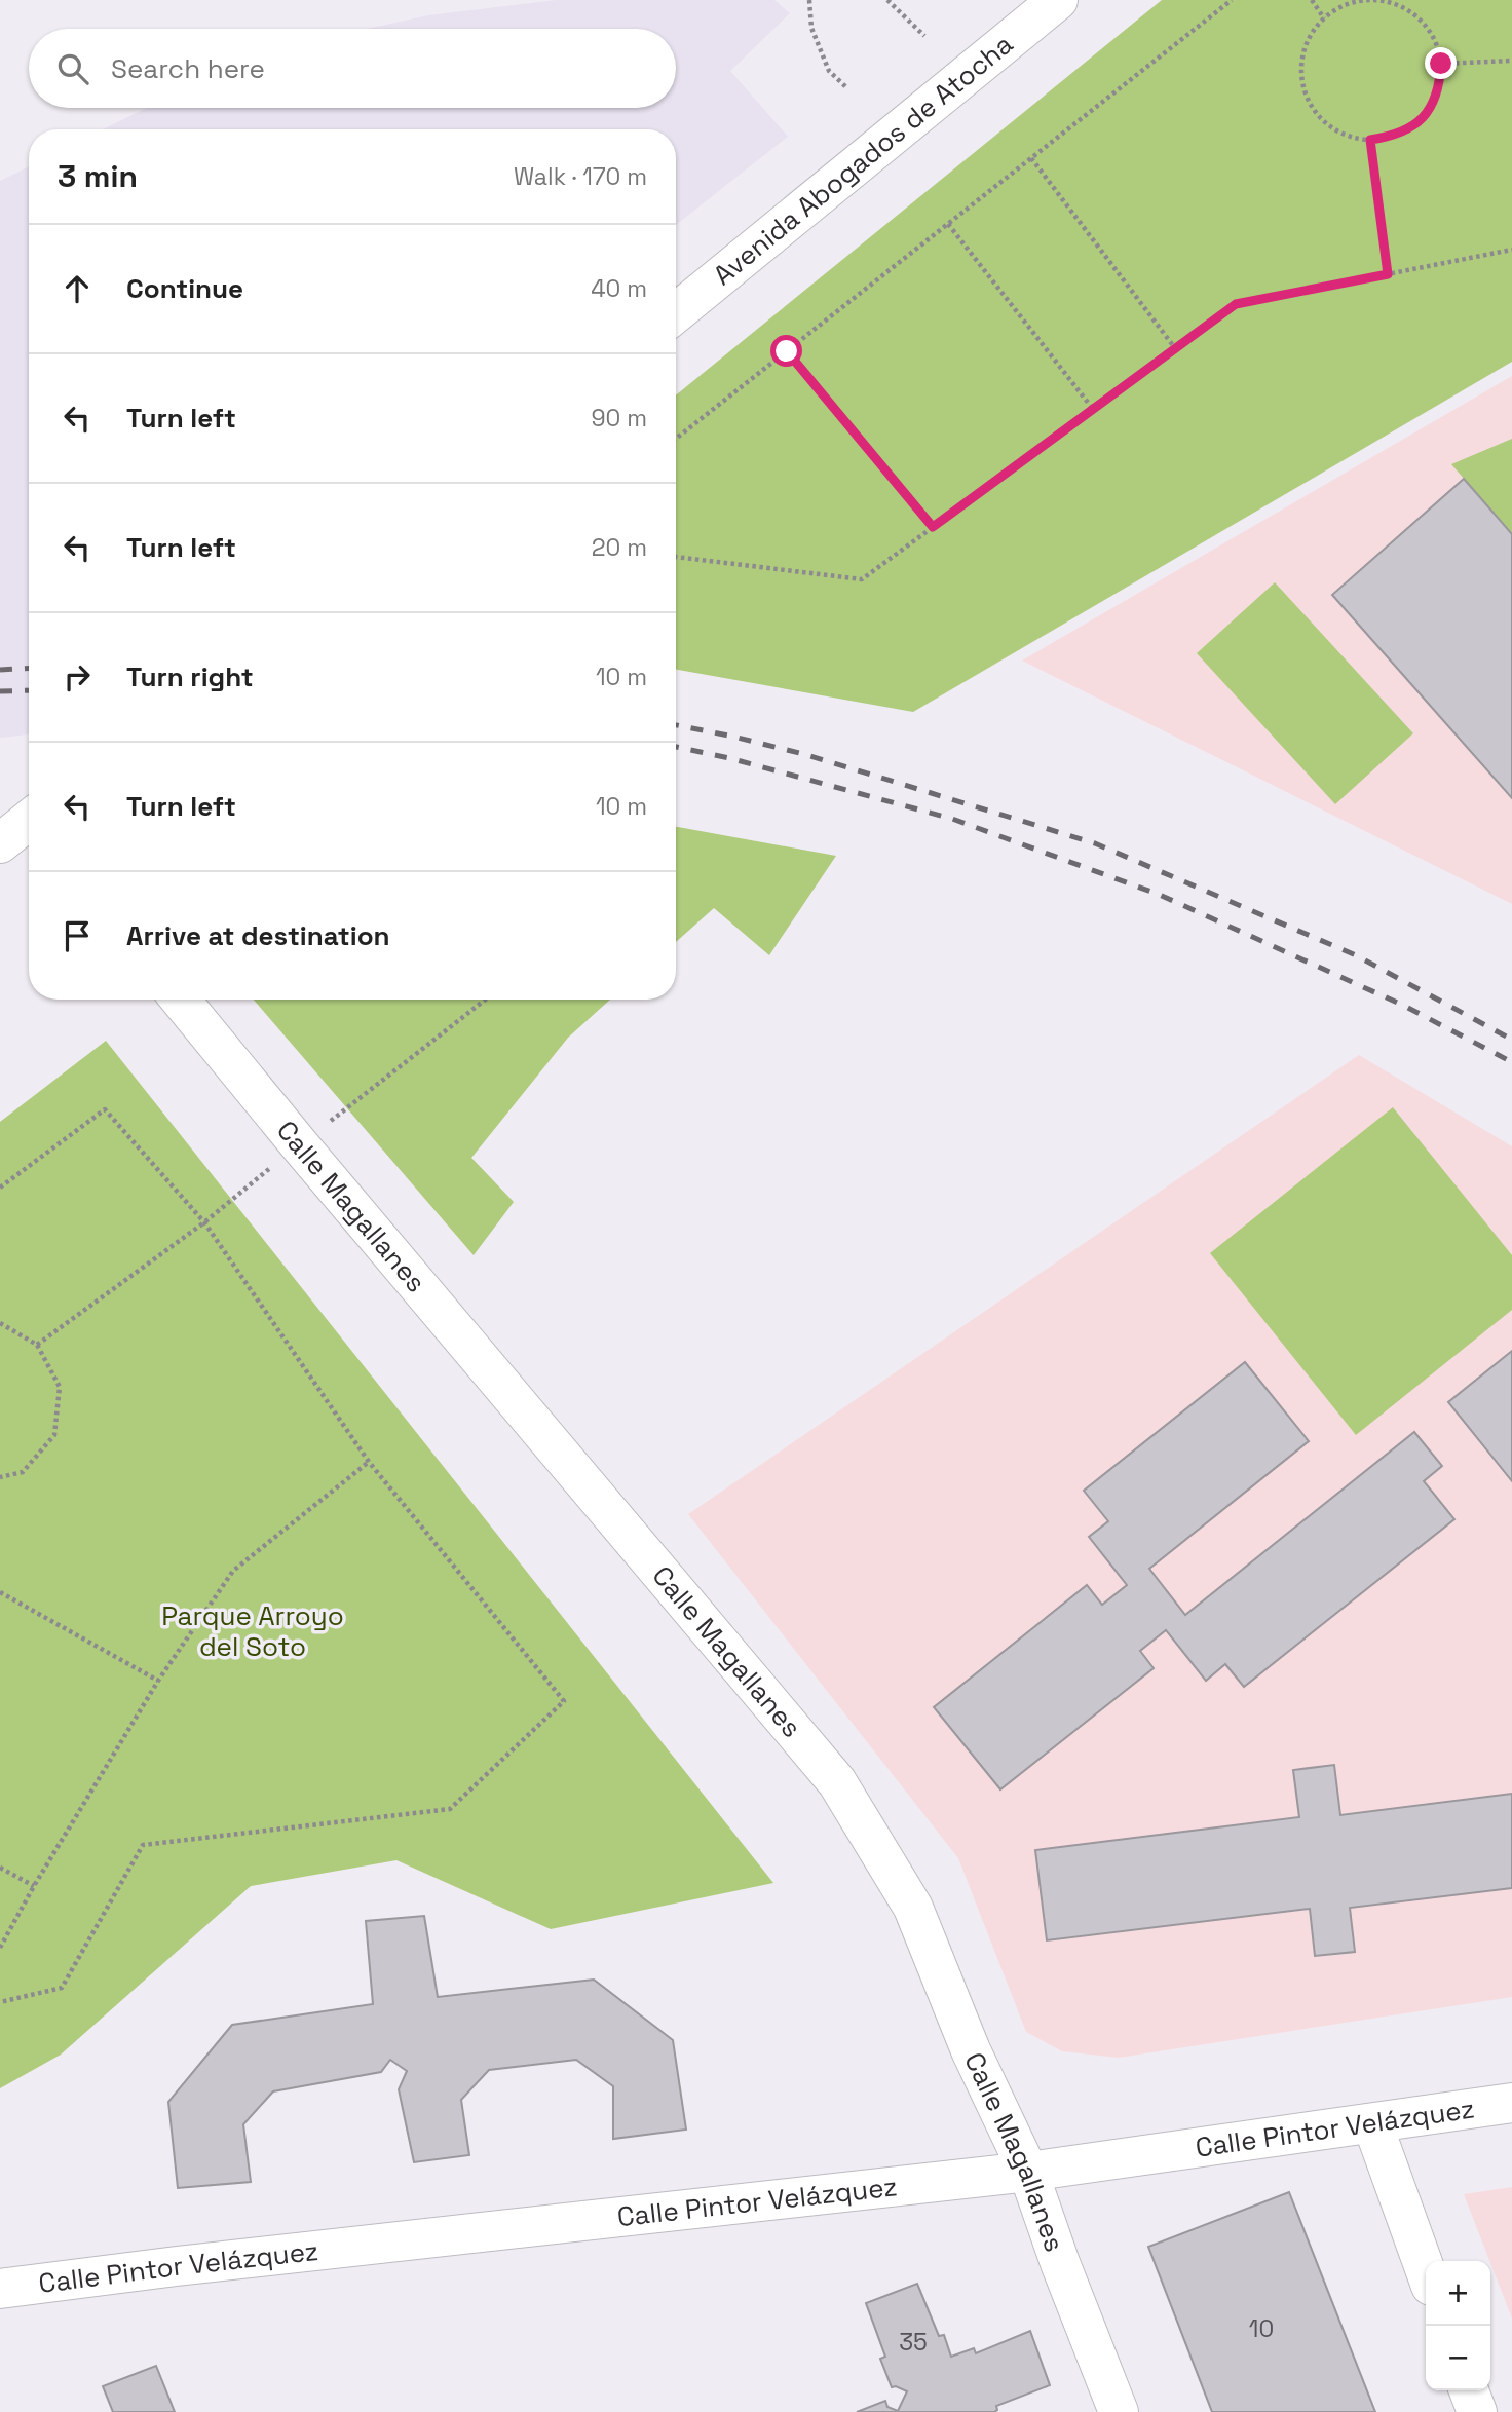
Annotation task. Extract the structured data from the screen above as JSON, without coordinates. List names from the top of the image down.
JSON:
{
  "streets": {
    "street": ["Avenida Abogados de Atocha", "Calle Magallanes", "Calle Pintor Velázquez"]
  },
  "crossings": [
    ["Calle Magallanes", "Calle Pintor Velázquez"]
  ],
  "parks": ["Parque Arroyo del Soto"],
  "house_numbers": ["10", "35"],
  "page": {
    "search": "Search here",
    "heading": ["3 min", "Walk · 170 m"],
    "list": [
      ["Continue", "40 m"],
      ["Turn left", "90 m"],
      ["Turn left", "20 m"],
      ["Turn right", "10 m"],
      ["Turn left", "10 m"],
      "Arrive at destination"
    ],
    "map_buttons": ["+", "−"]
  }
}
